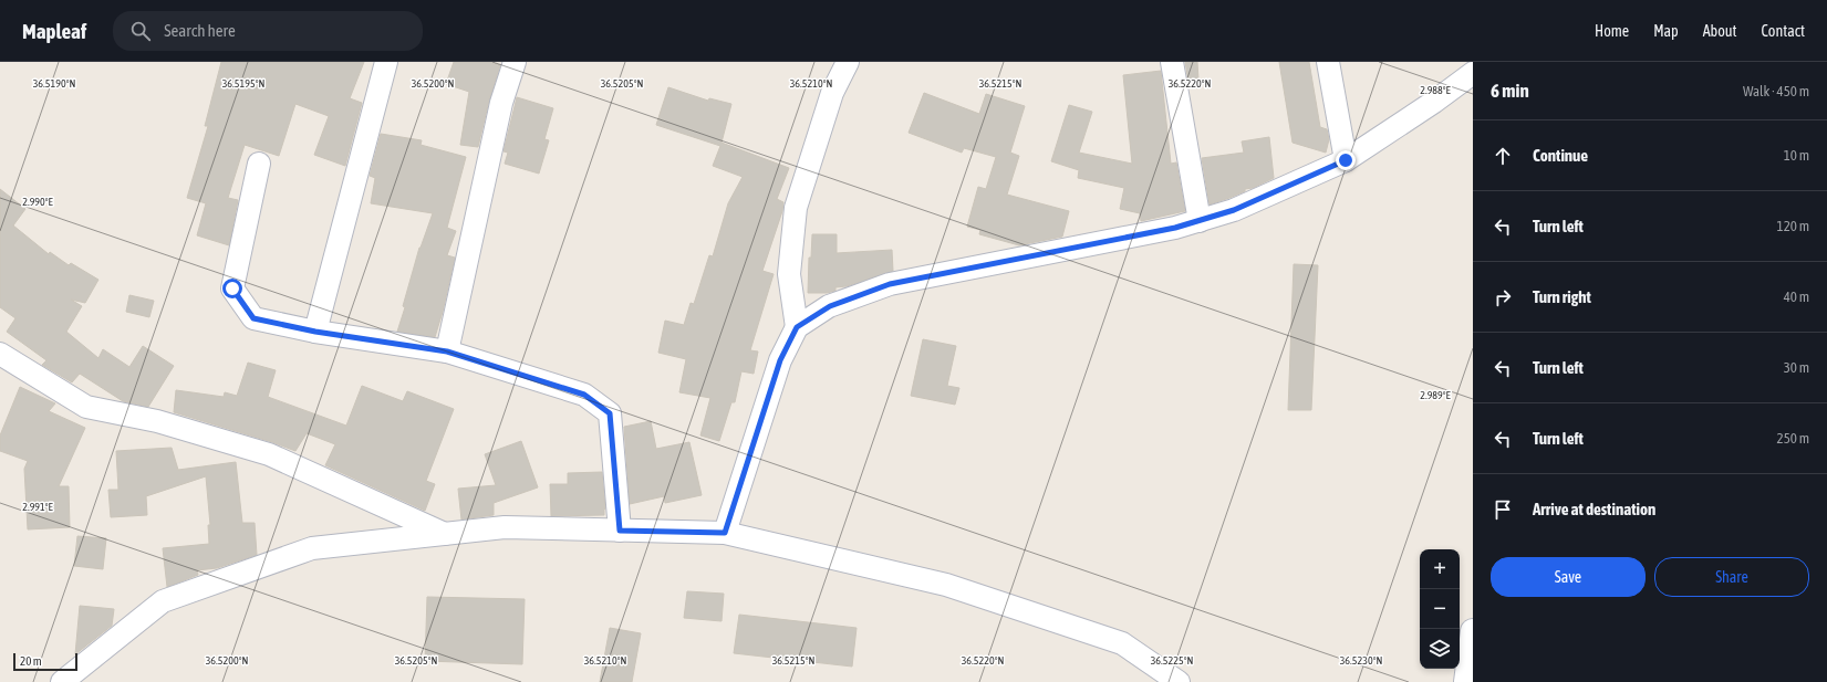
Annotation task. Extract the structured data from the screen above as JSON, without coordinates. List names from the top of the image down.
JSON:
{
  "scale_bar": "20 m",
  "page": {
    "header": "Mapleaf",
    "search": "Search here",
    "nav": [
      "Home",
      "Map",
      "About",
      "Contact"
    ],
    "heading": ["6 min", "Walk · 450 m"],
    "list": [
      ["Continue", "10 m"],
      ["Turn left", "120 m"],
      ["Turn right", "40 m"],
      ["Turn left", "30 m"],
      ["Turn left", "250 m"],
      "Arrive at destination"
    ],
    "buttons": ["Save", "Share"],
    "map_buttons": ["+", "−"],
    "scale": "20 m"
  },
  "coordinates": [
    "36.5190°N",
    "36.5205°N",
    "36.5210°N",
    "36.5195°N",
    "36.5200°N",
    "36.5215°N",
    "36.5220°N",
    "2.988°E",
    "2.990°E",
    "2.989°E",
    "2.991°E",
    "36.5225°N",
    "36.5230°N"
  ]
}
